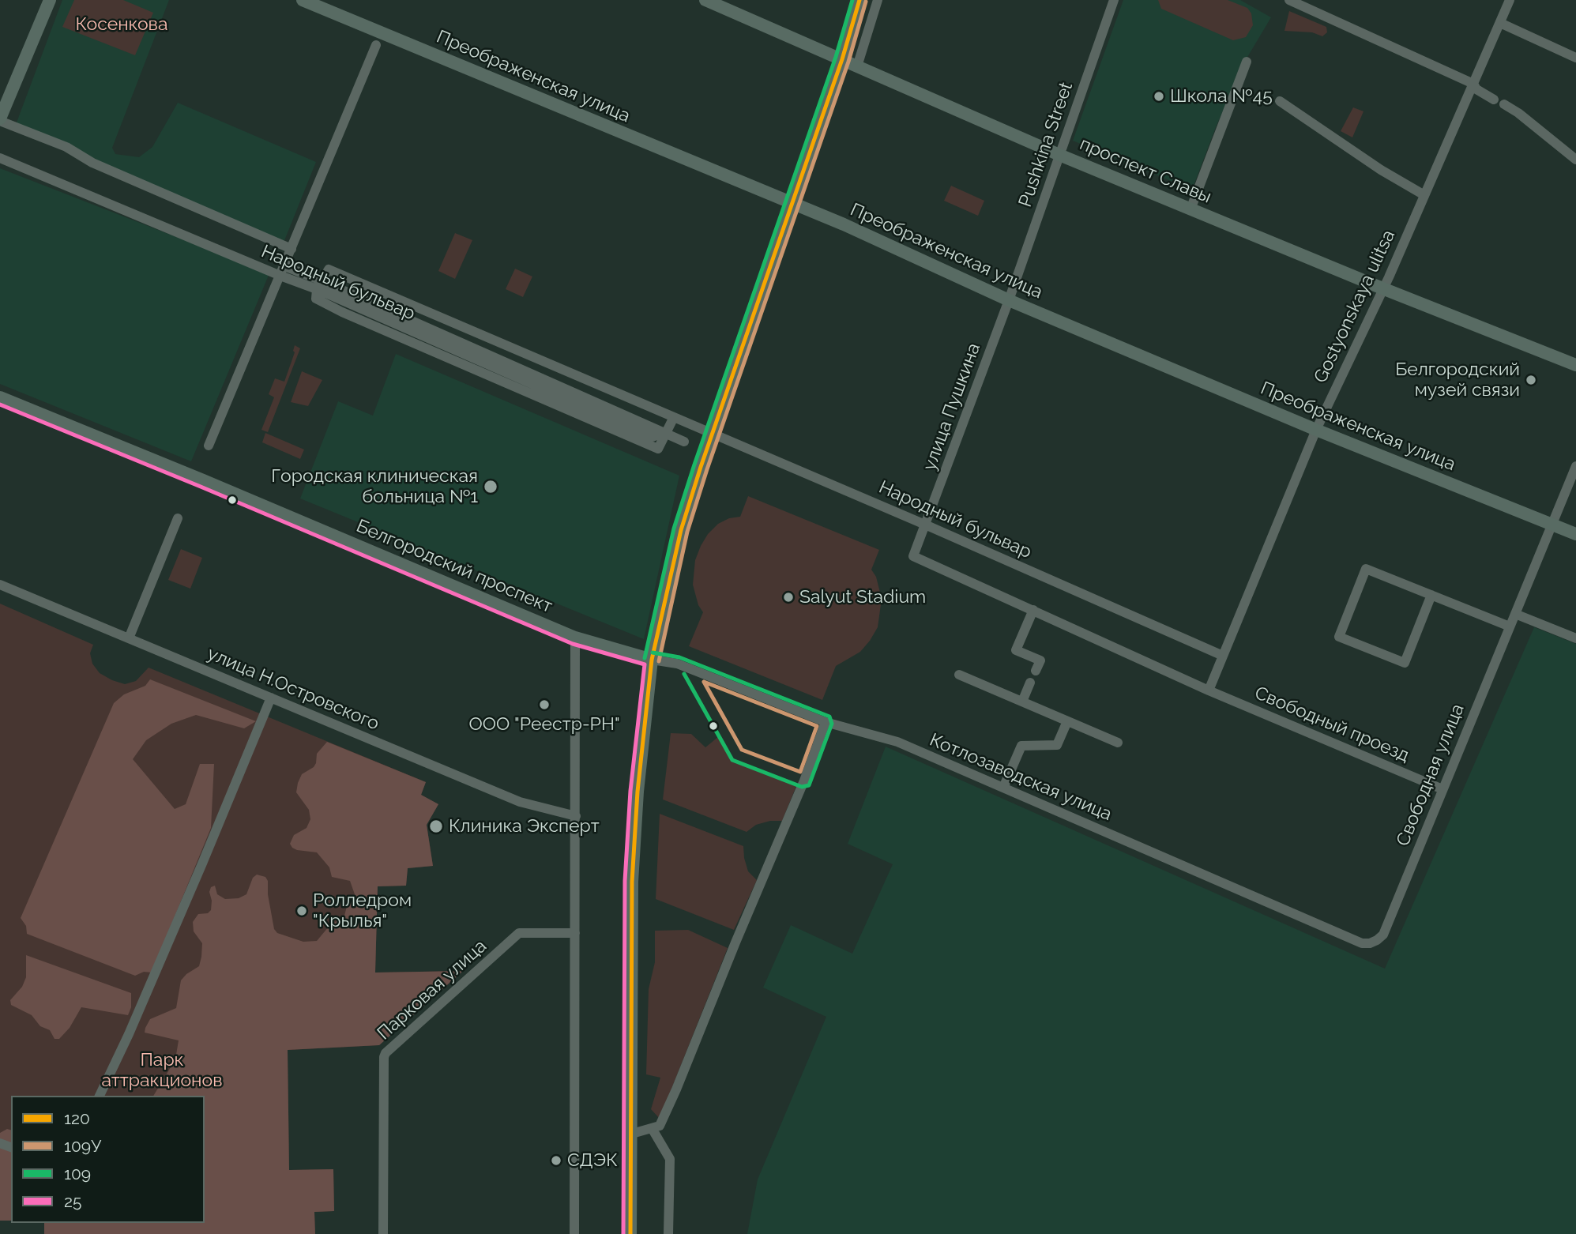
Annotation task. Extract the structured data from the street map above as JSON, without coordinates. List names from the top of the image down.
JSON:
{
  "streets": {
    "main road": ["Преображенская улица", "проспект Славы", "Белгородский проспект"],
    "street": [
      "Pushkina Street",
      "Народный бульвар",
      "Gostyonskaya ulitsa",
      "улица Пушкина",
      "улица Н.Островского",
      "Свободный проезд",
      "Свободная улица",
      "Котлозаводская улица",
      "Парковая улица"
    ]
  },
  "crossings": [
    ["Преображенская улица", "Pushkina Street"],
    ["Преображенская улица", "Gostyonskaya ulitsa"],
    ["Преображенская улица", "улица Пушкина"],
    ["Преображенская улица", "Свободная улица"],
    ["Pushkina Street", "проспект Славы"],
    ["Pushkina Street", "улица Пушкина"],
    ["проспект Славы", "Gostyonskaya ulitsa"],
    ["Народный бульвар", "Gostyonskaya ulitsa"],
    ["Народный бульвар", "улица Пушкина"],
    ["Gostyonskaya ulitsa", "Свободный проезд"],
    ["Белгородский проспект", "Котлозаводская улица"],
    ["Свободный проезд", "Свободная улица"],
    ["Свободная улица", "Котлозаводская улица"]
  ],
  "parks": ["Косенкова", "Парк аттракционов"],
  "places": [
    "Школа №45",
    "Белгородский музей связи",
    "Городская клиническая больница №1",
    "Salyut Stadium",
    "ООО \"Реестр-РН\"",
    "Клиника Эксперт",
    "Ролледром \"Крылья\"",
    "СДЭК"
  ],
  "lines": [
    "transit line 120",
    "transit line 109",
    "transit line 109У",
    "transit line 25"
  ],
  "legend": [
    "120",
    "109У",
    "109",
    "25"
  ]
}
